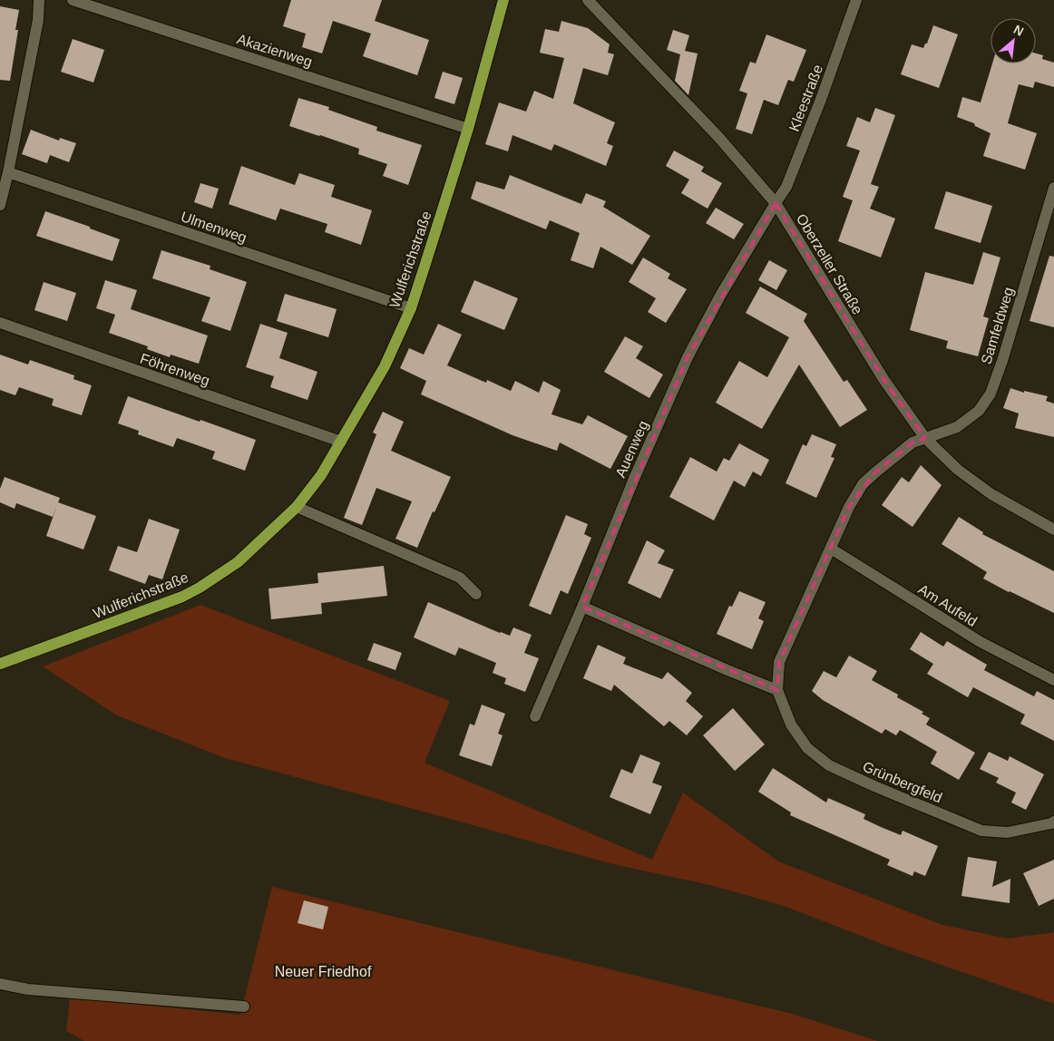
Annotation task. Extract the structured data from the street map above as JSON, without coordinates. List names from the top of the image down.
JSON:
{
  "streets": {
    "main road": ["Wulferichstraße"],
    "street": [
      "Akazienweg",
      "Kleestraße",
      "Ulmenweg",
      "Oberzeller Straße",
      "Samfeldweg",
      "Föhrenweg",
      "Auenweg",
      "Am Aufeld",
      "Grünbergfeld"
    ]
  },
  "crossings": [
    ["Akazienweg", "Wulferichstraße"],
    ["Kleestraße", "Oberzeller Straße"],
    ["Kleestraße", "Auenweg"],
    ["Ulmenweg", "Wulferichstraße"],
    ["Wulferichstraße", "Föhrenweg"],
    ["Oberzeller Straße", "Samfeldweg"],
    ["Oberzeller Straße", "Auenweg"],
    ["Oberzeller Straße", "Grünbergfeld"],
    ["Samfeldweg", "Grünbergfeld"],
    ["Am Aufeld", "Grünbergfeld"]
  ],
  "parks": ["Neuer Friedhof"],
  "north": "top right"
}
